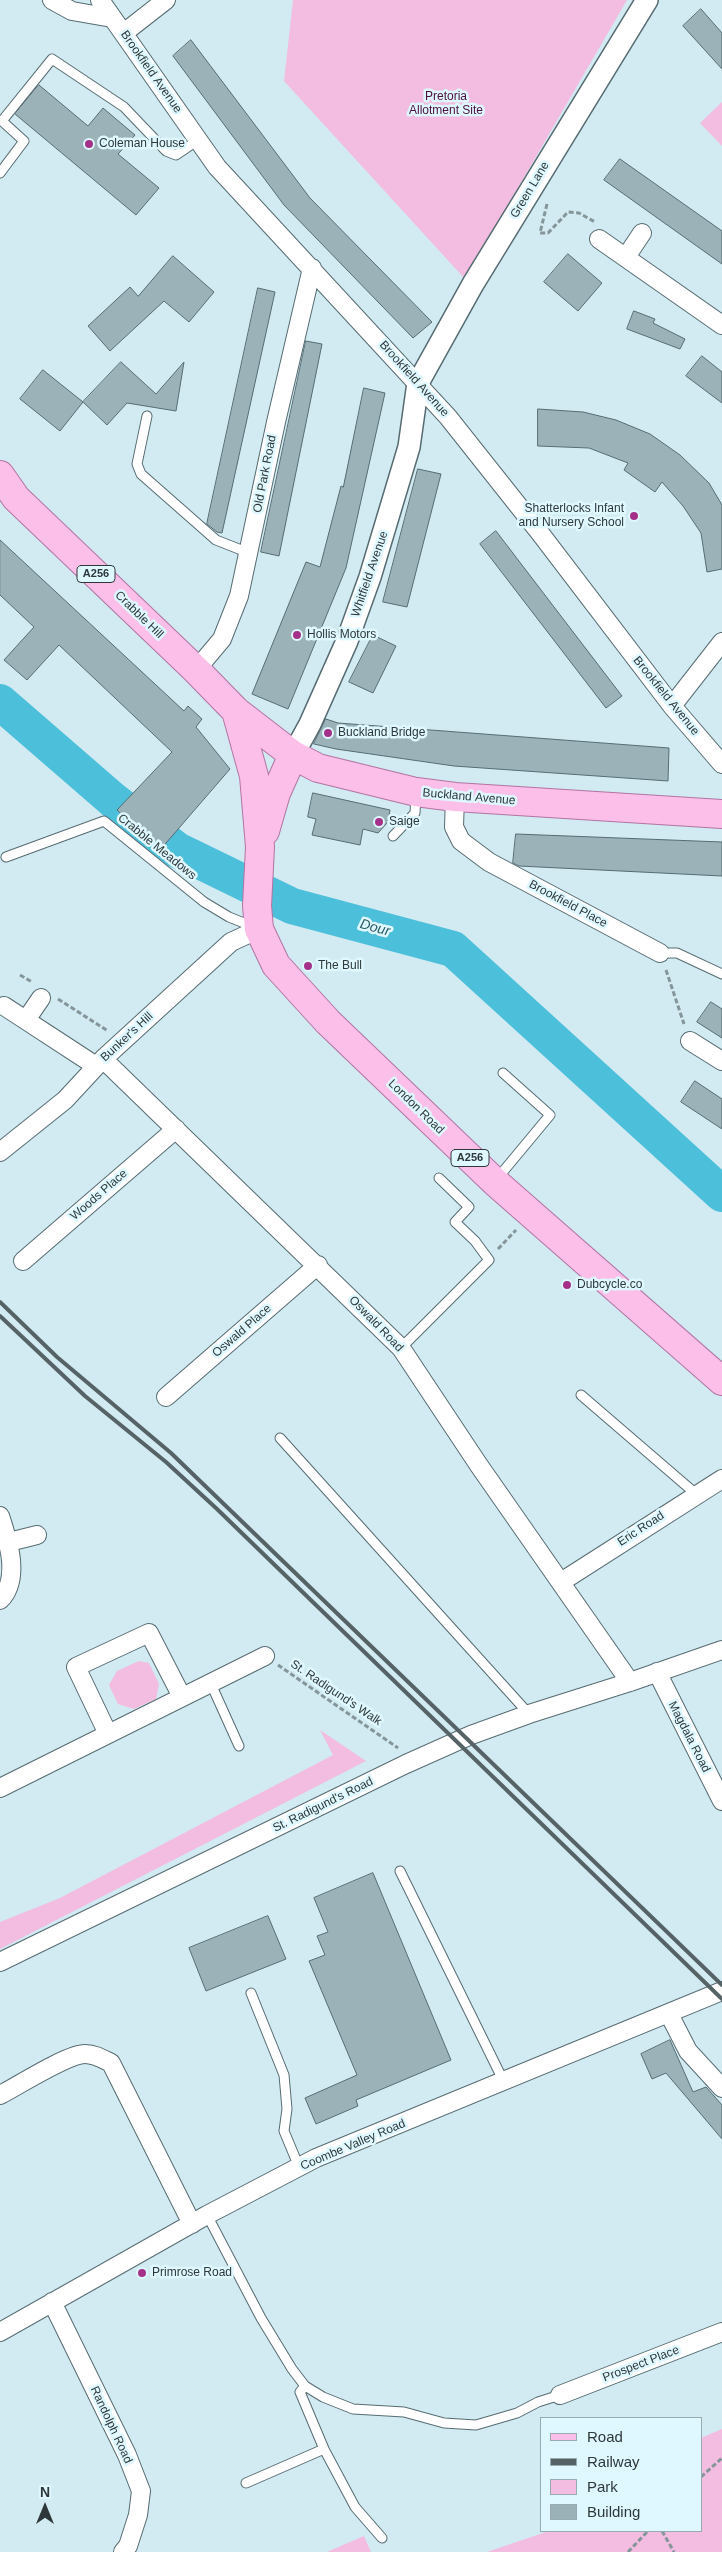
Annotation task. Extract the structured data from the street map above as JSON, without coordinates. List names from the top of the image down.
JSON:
{
  "streets": {
    "main road": [
      "A256",
      "Crabble Hill",
      "Buckland Avenue",
      "London Road"
    ],
    "street": [
      "Brookfield Avenue",
      "Green Lane",
      "Old Park Road",
      "Whitfield Avenue",
      "Brookfield Place",
      "Bunker's Hill",
      "Woods Place",
      "Oswald Road",
      "Oswald Place",
      "Eric Road",
      "Magdala Road",
      "St. Radigund's Road",
      "Coombe Valley Road",
      "Prospect Place",
      "Randolph Road"
    ],
    "lane": ["Crabble Meadows"],
    "path": ["St. Radigund's Walk"]
  },
  "crossings": [
    ["Brookfield Avenue", "Green Lane"],
    ["Brookfield Avenue", "Old Park Road"],
    ["Brookfield Avenue", "Whitfield Avenue"],
    ["Green Lane", "Whitfield Avenue"],
    ["Old Park Road", "Crabble Hill"],
    ["Whitfield Avenue", "Buckland Avenue"],
    ["Whitfield Avenue", "London Road"],
    ["Crabble Hill", "Buckland Avenue"],
    ["Crabble Hill", "London Road"],
    ["Buckland Avenue", "Brookfield Place"],
    ["Buckland Avenue", "London Road"],
    ["Crabble Meadows", "Bunker's Hill"],
    ["Crabble Meadows", "London Road"],
    ["Bunker's Hill", "London Road"],
    ["Bunker's Hill", "Oswald Road"],
    ["Woods Place", "Oswald Road"],
    ["Oswald Road", "Oswald Place"],
    ["Oswald Road", "Eric Road"],
    ["Oswald Road", "St. Radigund's Road"],
    ["Magdala Road", "St. Radigund's Road"],
    ["Coombe Valley Road", "Randolph Road"]
  ],
  "water": ["Dour"],
  "parks": ["Pretoria Allotment Site"],
  "places": [
    "Coleman House",
    "Shatterlocks Infant and Nursery School",
    "Hollis Motors",
    "Buckland Bridge",
    "Saige",
    "The Bull",
    "Dubcycle.co",
    "Primrose Road"
  ],
  "legend": [
    "Road",
    "Railway",
    "Park",
    "Building"
  ],
  "north": "top"
}
